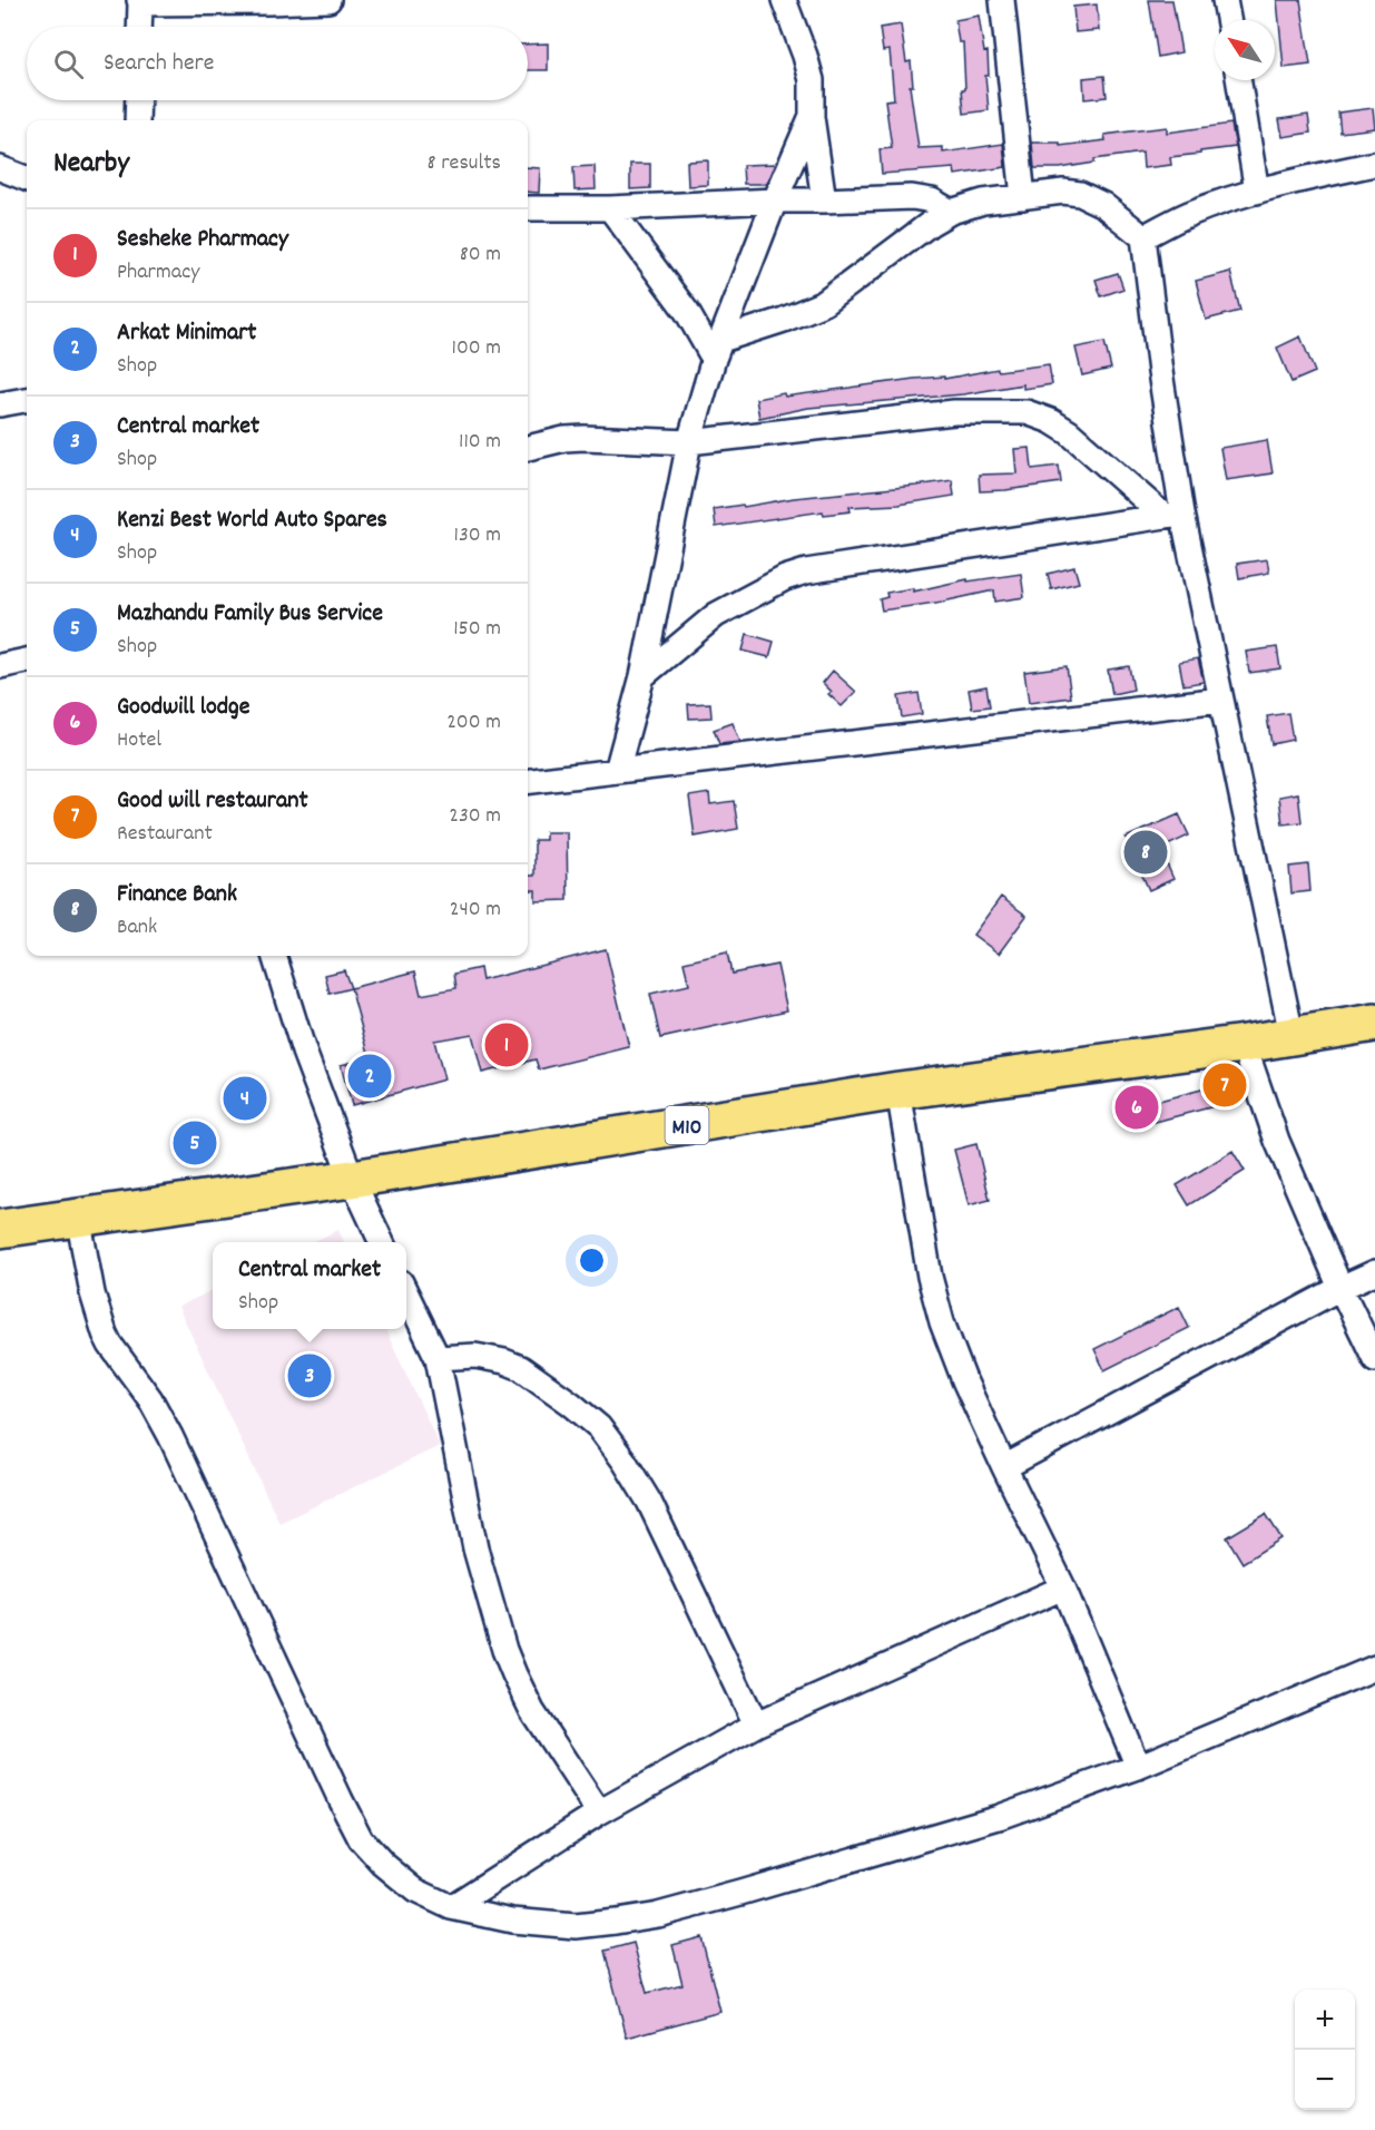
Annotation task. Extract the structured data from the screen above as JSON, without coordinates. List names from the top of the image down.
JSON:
{
  "streets": {
    "main road": ["M10"]
  },
  "north": "top left",
  "page": {
    "search": "Search here",
    "heading": ["Nearby", "8 results"],
    "list": [
      {
        "mark": "1",
        "name": "Sesheke Pharmacy",
        "note": "Pharmacy",
        "value": "80 m"
      },
      {
        "mark": "2",
        "name": "Arkat Minimart",
        "note": "Shop",
        "value": "100 m"
      },
      {
        "mark": "3",
        "name": "Central market",
        "note": "Shop",
        "value": "110 m"
      },
      {
        "mark": "4",
        "name": "Kenzi Best World Auto Spares",
        "note": "Shop",
        "value": "130 m"
      },
      {
        "mark": "5",
        "name": "Mazhandu Family Bus Service",
        "note": "Shop",
        "value": "150 m"
      },
      {
        "mark": "6",
        "name": "Goodwill lodge",
        "note": "Hotel",
        "value": "200 m"
      },
      {
        "mark": "7",
        "name": "Good will restaurant",
        "note": "Restaurant",
        "value": "230 m"
      },
      {
        "mark": "8",
        "name": "Finance Bank",
        "note": "Bank",
        "value": "240 m"
      }
    ],
    "pins": [
      "8",
      "1",
      "2",
      "7",
      "4",
      "6",
      "5",
      "3"
    ],
    "popup": ["Central market", "Shop"],
    "map_buttons": ["+", "−"]
  }
}
